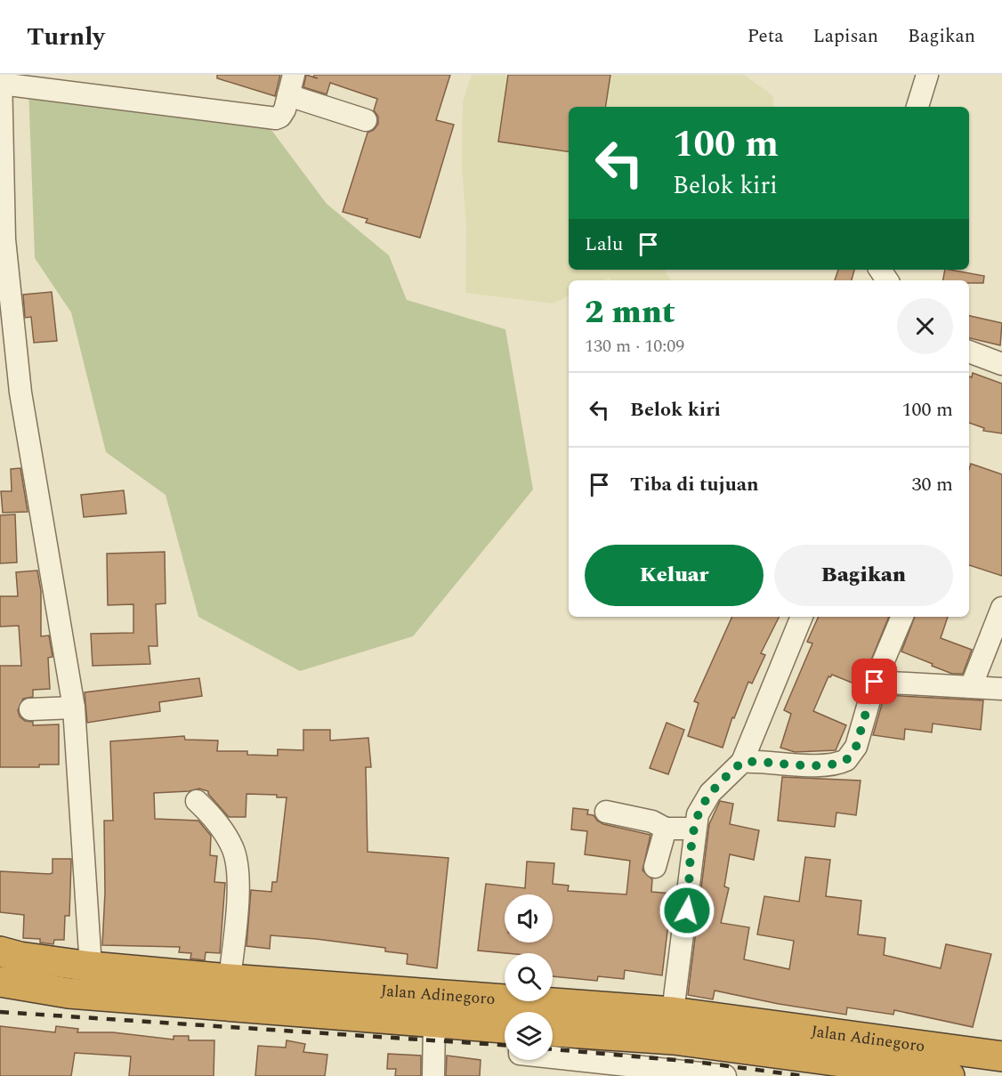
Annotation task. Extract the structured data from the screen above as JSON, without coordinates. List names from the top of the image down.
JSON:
{
  "streets": {
    "highway": ["Jalan Adinegoro"]
  },
  "page": {
    "header": "Turnly",
    "nav": ["Peta", "Lapisan", "Bagikan"],
    "turn": ["100 m", "Belok kiri"],
    "then": "Lalu",
    "heading": ["2 mnt", "130 m · 10:09"],
    "list": [
      {
        "name": "Belok kiri",
        "value": "100 m"
      },
      {
        "name": "Tiba di tujuan",
        "value": "30 m"
      }
    ],
    "buttons": ["Keluar", "Bagikan"]
  }
}
